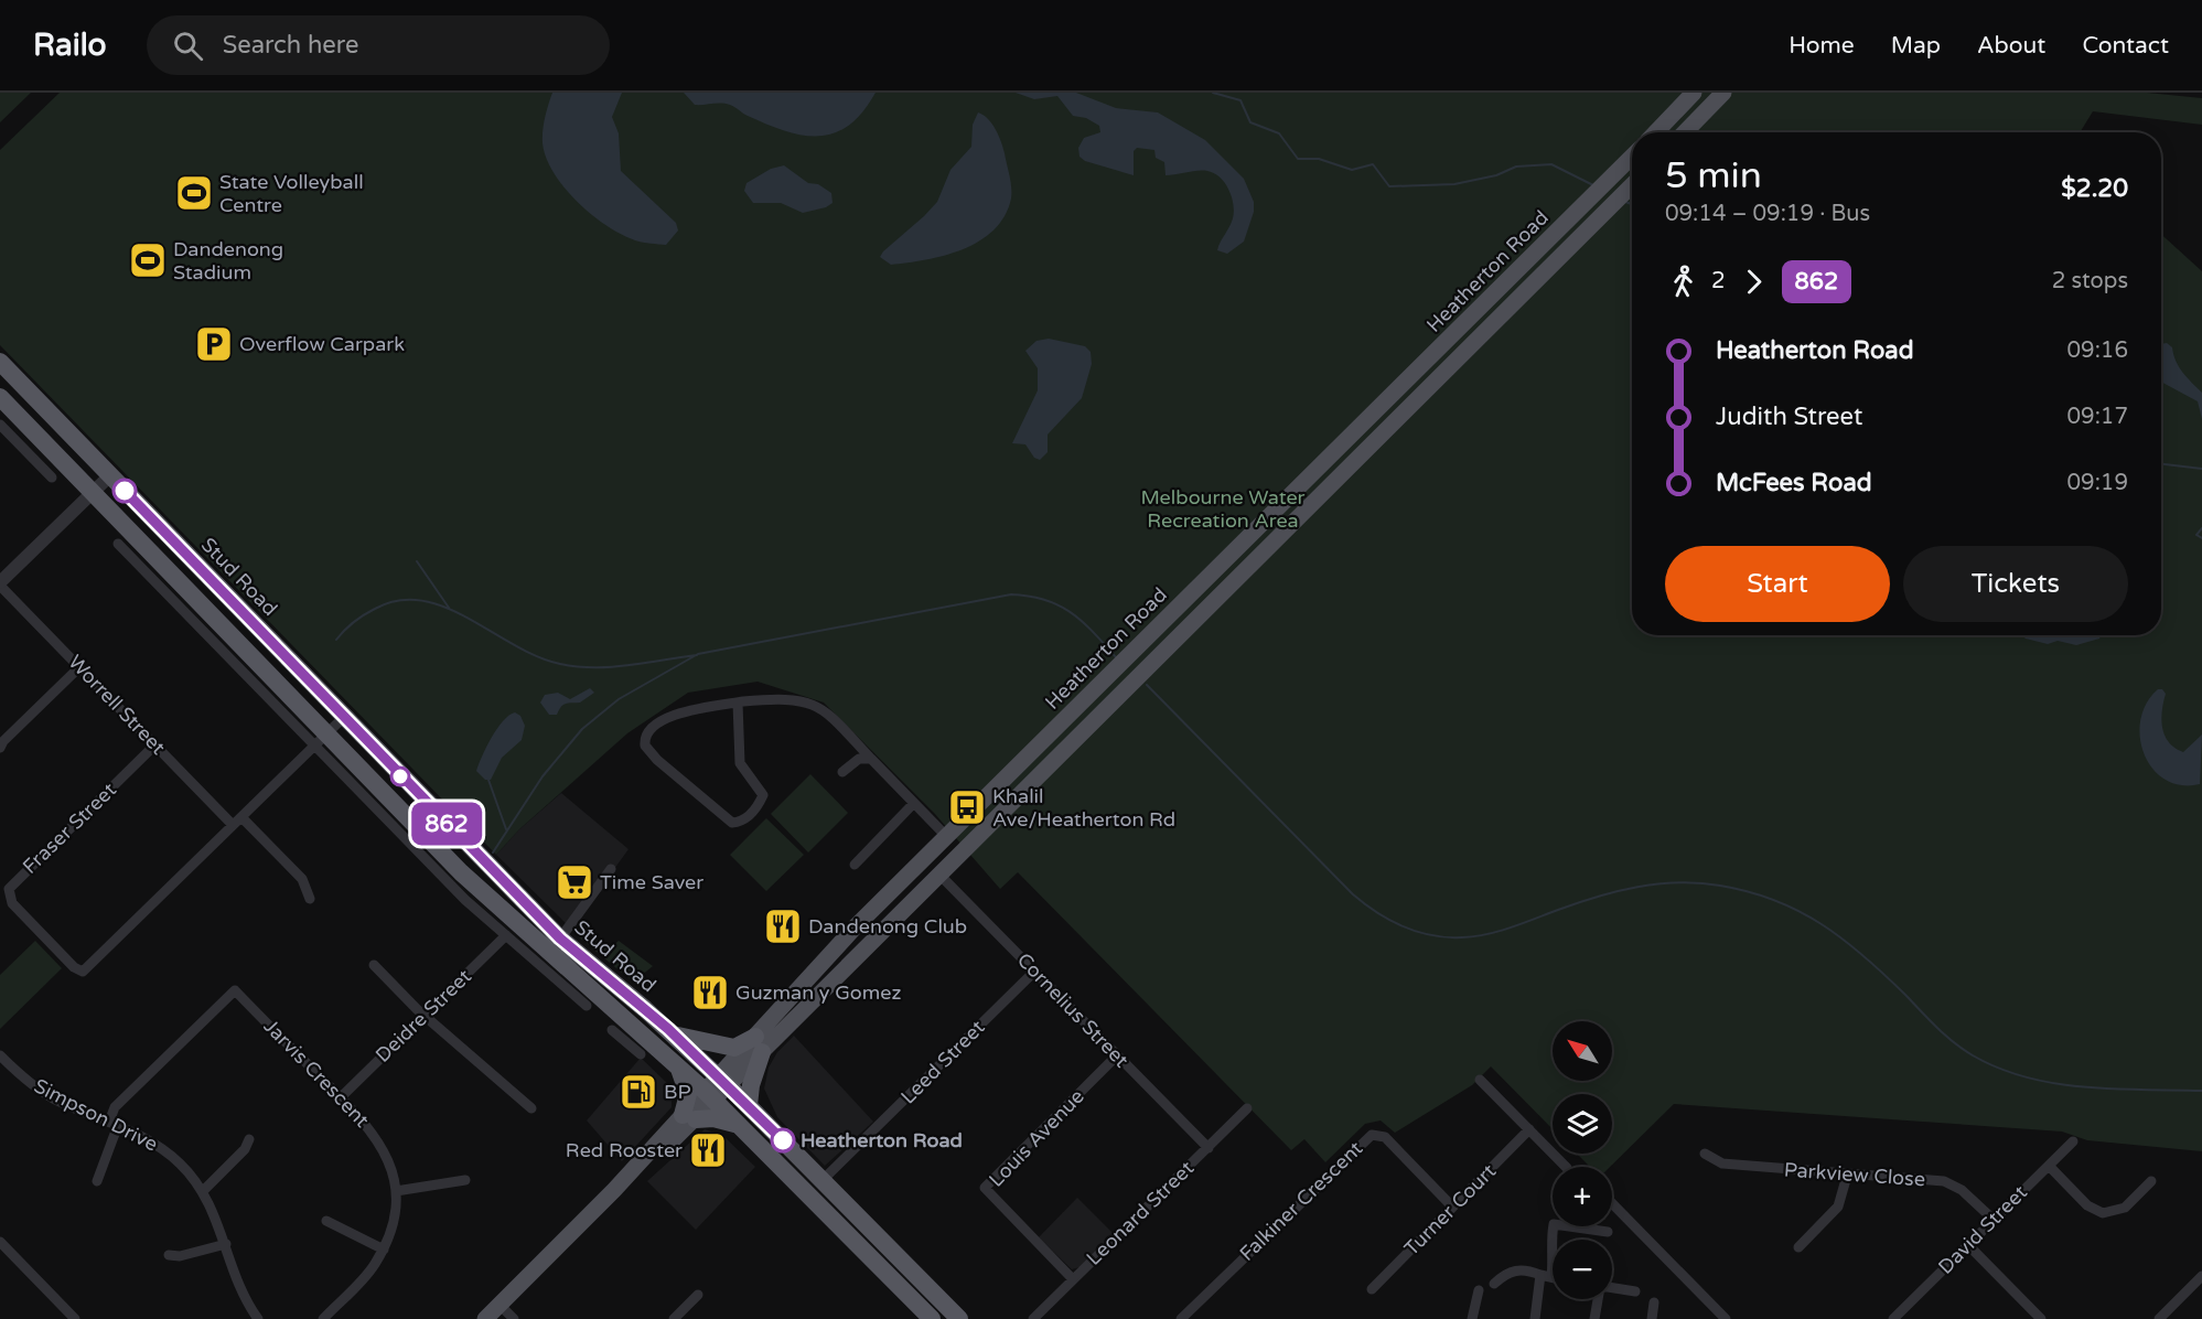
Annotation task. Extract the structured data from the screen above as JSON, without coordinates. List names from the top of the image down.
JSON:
{
  "streets": {
    "highway": ["Stud Road"],
    "main road": ["Heatherton Road"],
    "street": [
      "Worrell Street",
      "Fraser Street",
      "Cornelius Street",
      "Deidre Street",
      "Leed Street",
      "Jarvis Crescent",
      "Simpson Drive",
      "Louis Avenue",
      "Parkview Close",
      "Falkiner Crescent",
      "Turner Court",
      "Leonard Street",
      "David Street"
    ]
  },
  "crossings": [
    ["Heatherton Road", "Stud Road"],
    ["Heatherton Road", "Cornelius Street"],
    ["Stud Road", "Deidre Street"],
    ["Stud Road", "Leed Street"],
    ["Worrell Street", "Fraser Street"],
    ["Cornelius Street", "Leed Street"],
    ["Cornelius Street", "Louis Avenue"],
    ["Cornelius Street", "Leonard Street"],
    ["Deidre Street", "Jarvis Crescent"],
    ["Jarvis Crescent", "Simpson Drive"],
    ["Louis Avenue", "Leonard Street"],
    ["Parkview Close", "David Street"],
    ["Falkiner Crescent", "Turner Court"]
  ],
  "parks": ["Melbourne Water Recreation Area"],
  "places": {
    "sports": ["State Volleyball Centre", "Dandenong Stadium"],
    "parking": ["Overflow Carpark"],
    "bus stop": ["Khalil Ave/Heatherton Rd"],
    "supermarket": ["Time Saver"],
    "restaurant": ["Dandenong Club", "Guzman y Gomez", "Red Rooster"],
    "fuel station": ["BP"],
    "other": ["Heatherton Road"]
  },
  "lines": ["bus line 862"],
  "north": "top left",
  "page": {
    "header": "Railo",
    "search": "Search here",
    "nav": [
      "Home",
      "Map",
      "About",
      "Contact"
    ],
    "on_map": "862",
    "heading": ["5 min", "09:14 – 09:19 · Bus", "$2.20"],
    "legs": ["2", "862", "2 stops"],
    "list": [
      {
        "name": "Heatherton Road",
        "value": "09:16"
      },
      {
        "name": "Judith Street",
        "value": "09:17"
      },
      {
        "name": "McFees Road",
        "value": "09:19"
      }
    ],
    "buttons": ["Start", "Tickets"],
    "map_buttons": ["+", "−"]
  }
}
